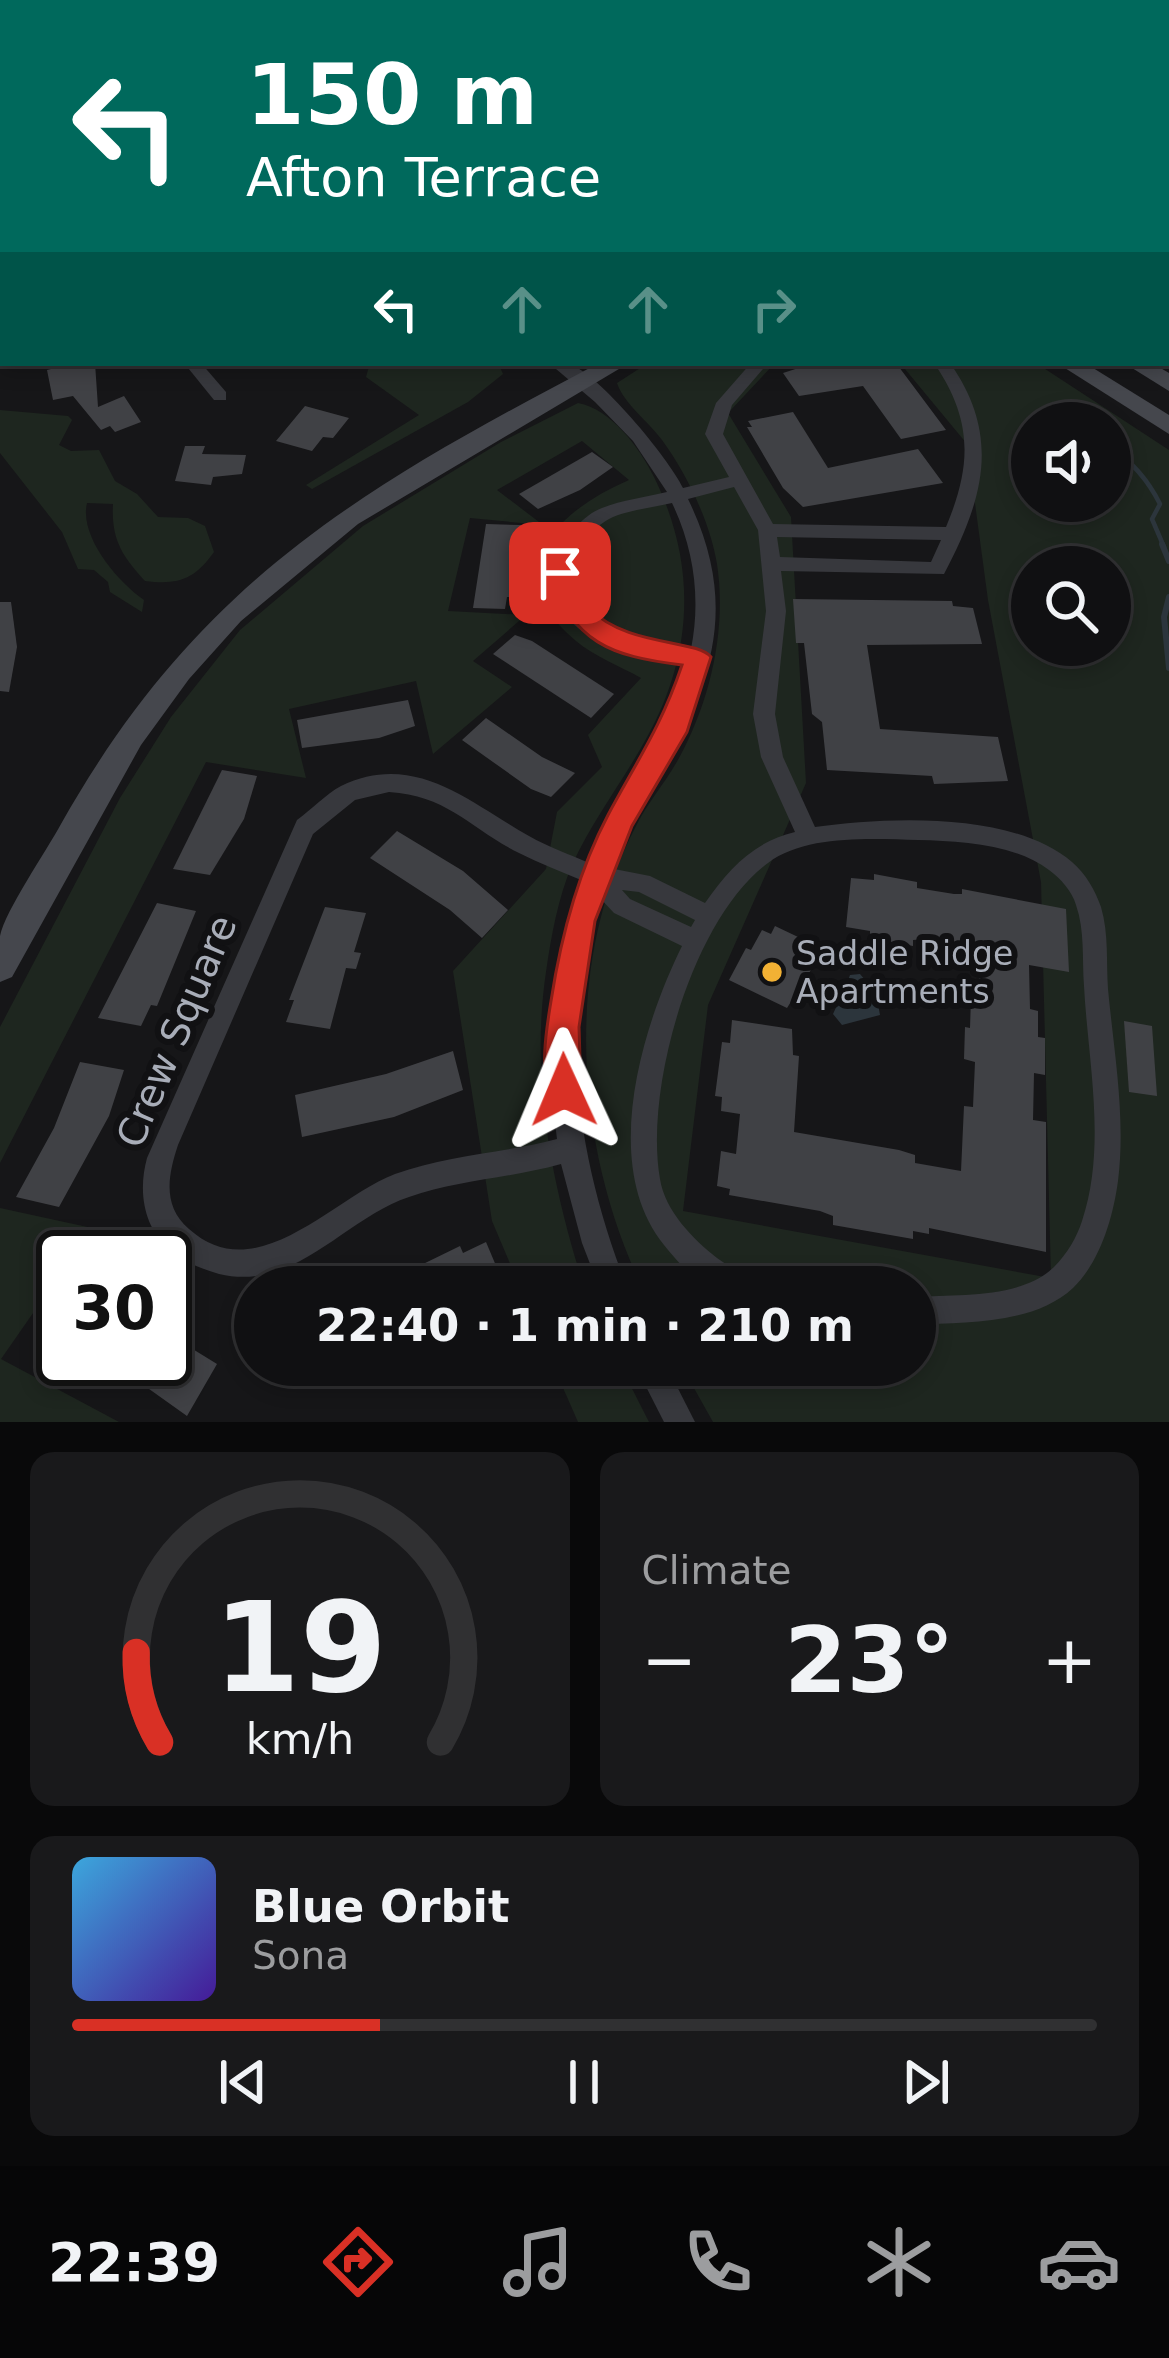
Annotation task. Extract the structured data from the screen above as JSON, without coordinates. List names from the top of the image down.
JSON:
{
  "streets": {
    "street": ["Crew Square"]
  },
  "places": ["Saddle Ridge Apartments"],
  "page": {
    "turn": ["150 m", "Afton Terrace"],
    "limit": "30",
    "trip": "22:40 · 1 min · 210 m",
    "tile": "Climate",
    "heat": ["−", "23°", "+"],
    "song": ["Blue Orbit", "Sona"],
    "tabs": "22:39",
    "gauge": ["19", "km/h"]
  }
}
